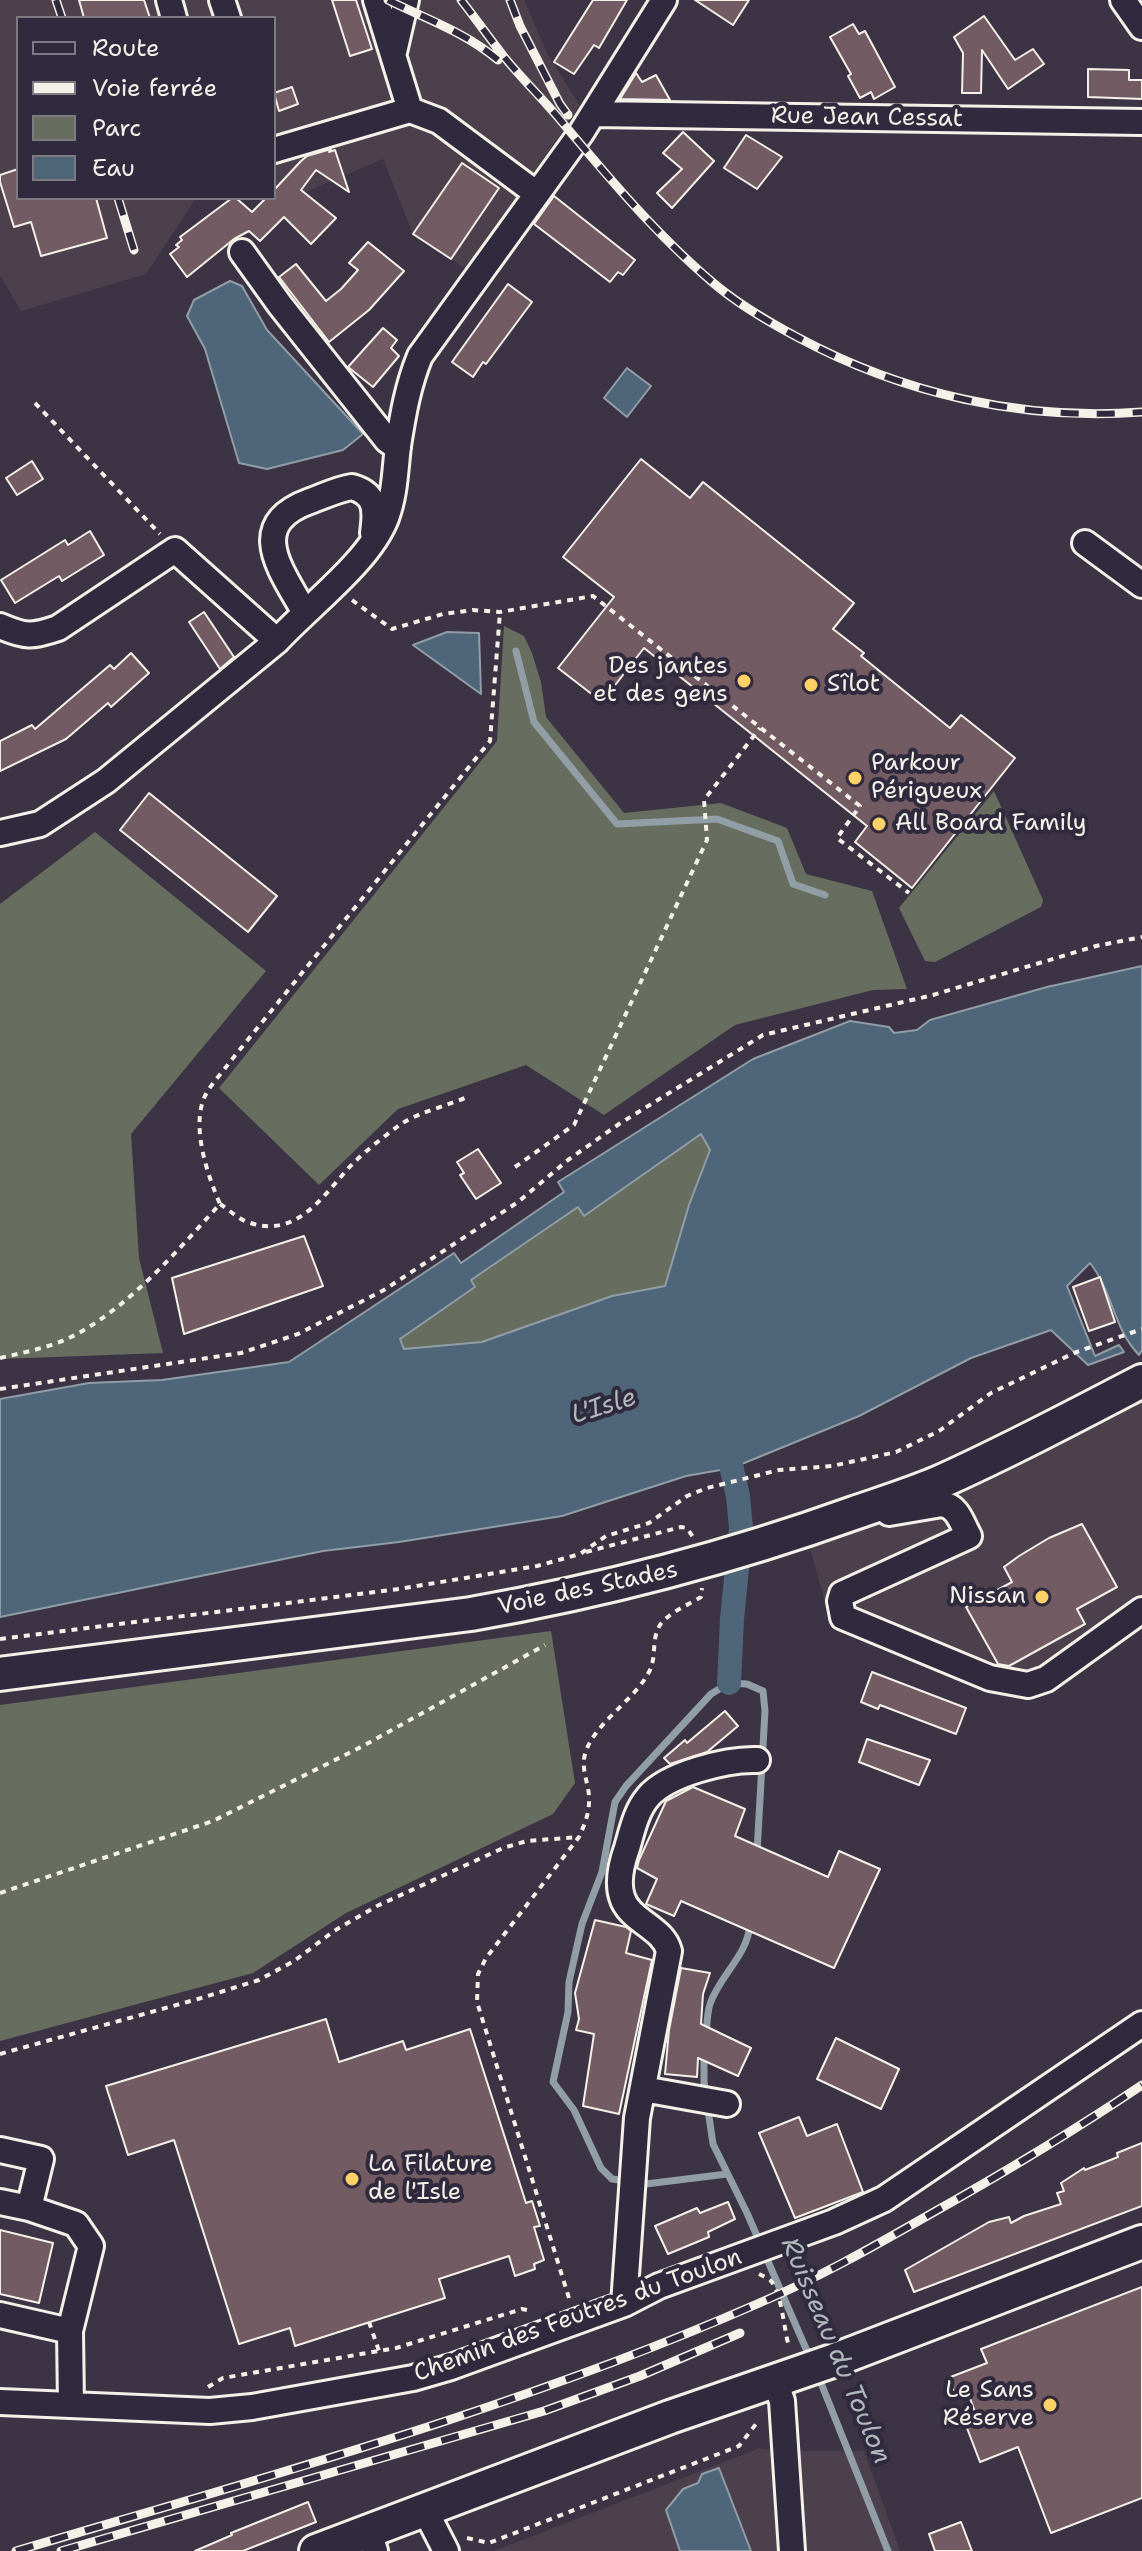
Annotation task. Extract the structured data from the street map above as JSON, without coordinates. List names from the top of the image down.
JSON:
{
  "streets": {
    "main road": ["Voie des Stades"],
    "street": ["Rue Jean Cessat", "Chemin des Feutres du Toulon"]
  },
  "water": ["L'Isle", "Ruisseau du Toulon"],
  "places": [
    "Des jantes et des gens",
    "Sîlot",
    "Parkour Périgueux",
    "All Board Family",
    "Nissan",
    "La Filature de l'Isle",
    "Le Sans Réserve"
  ],
  "legend": [
    "Route",
    "Voie ferrée",
    "Parc",
    "Eau"
  ]
}
